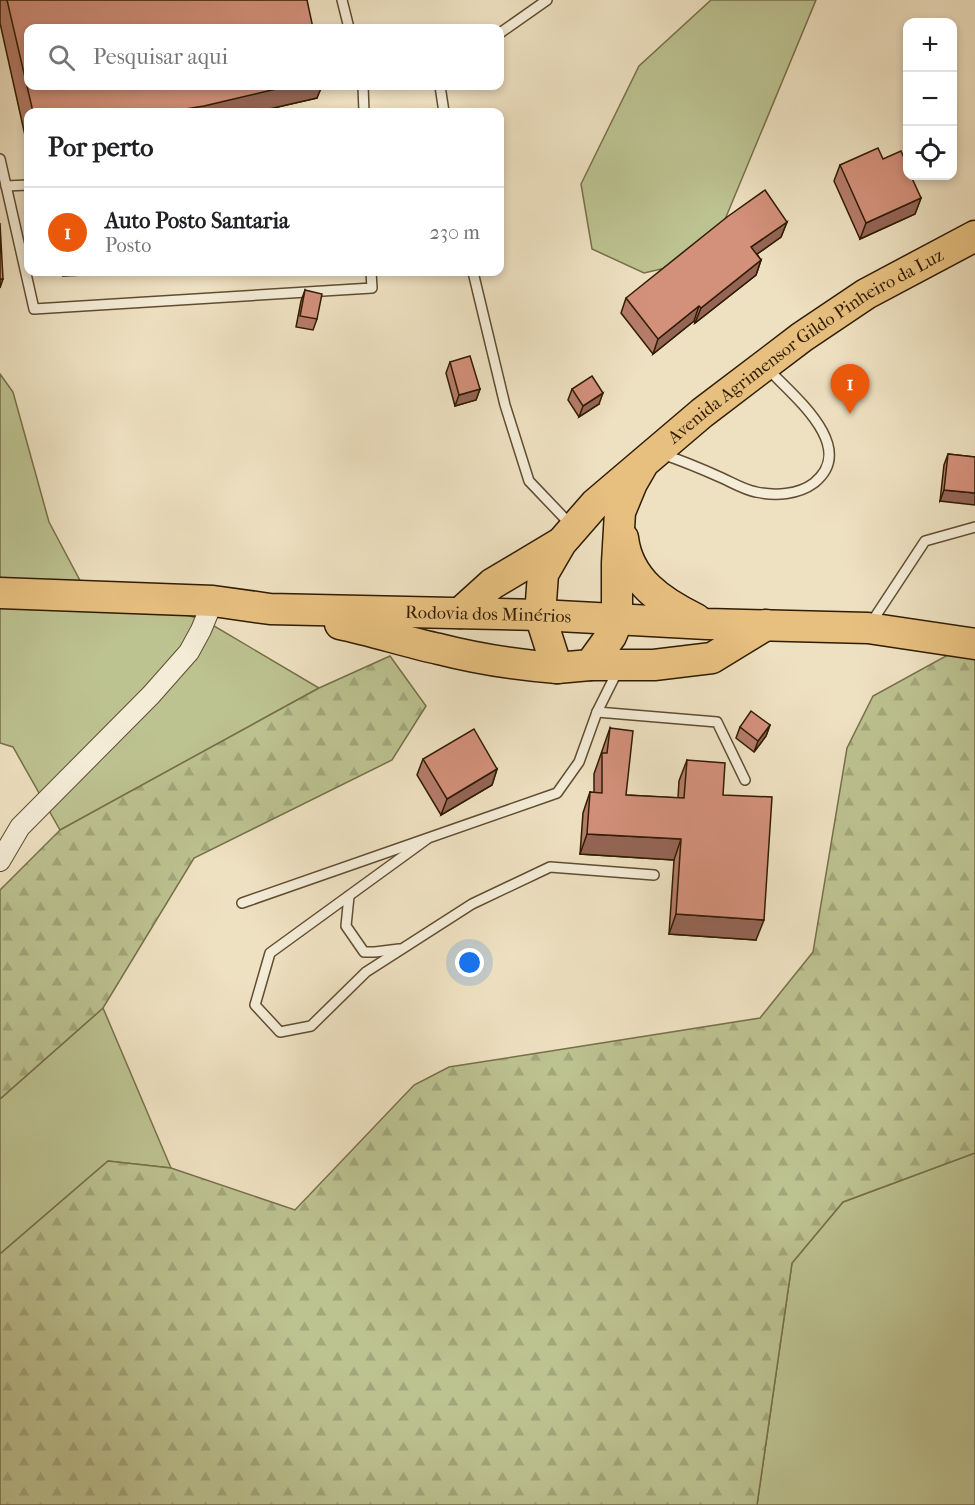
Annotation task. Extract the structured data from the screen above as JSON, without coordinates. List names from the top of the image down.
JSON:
{
  "streets": {
    "main road": ["Avenida Agrimensor Gildo Pinheiro da Luz", "Rodovia dos Minérios"]
  },
  "crossings": [
    ["Avenida Agrimensor Gildo Pinheiro da Luz", "Rodovia dos Minérios"]
  ],
  "page": {
    "map_buttons": ["+", "−"],
    "search": "Pesquisar aqui",
    "heading": "Por perto",
    "list": [
      {
        "mark": "1",
        "name": "Auto Posto Santaria",
        "note": "Posto",
        "value": "230 m"
      }
    ],
    "pins": "1"
  }
}
